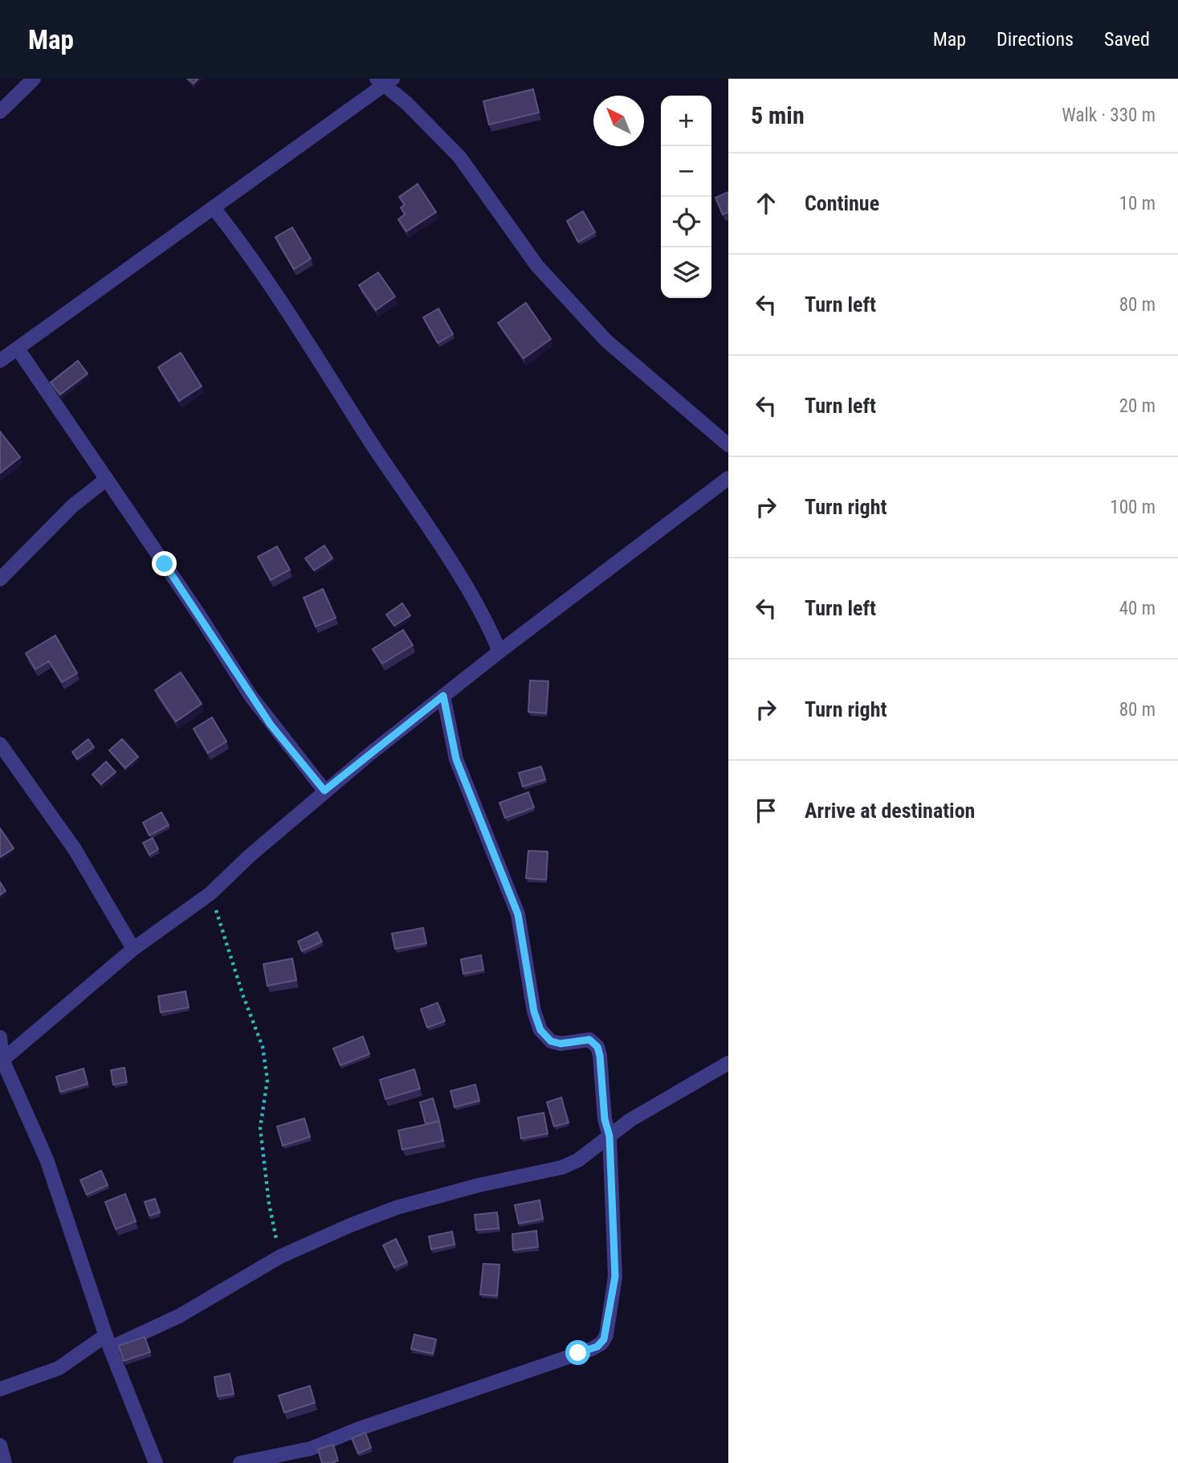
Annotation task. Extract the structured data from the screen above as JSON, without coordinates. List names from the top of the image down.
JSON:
{
  "north": "top left",
  "page": {
    "header": "Map",
    "nav": ["Map", "Directions", "Saved"],
    "heading": ["5 min", "Walk · 330 m"],
    "map_buttons": ["+", "−"],
    "list": [
      ["Continue", "10 m"],
      ["Turn left", "80 m"],
      ["Turn left", "20 m"],
      ["Turn right", "100 m"],
      ["Turn left", "40 m"],
      ["Turn right", "80 m"],
      "Arrive at destination"
    ]
  }
}
